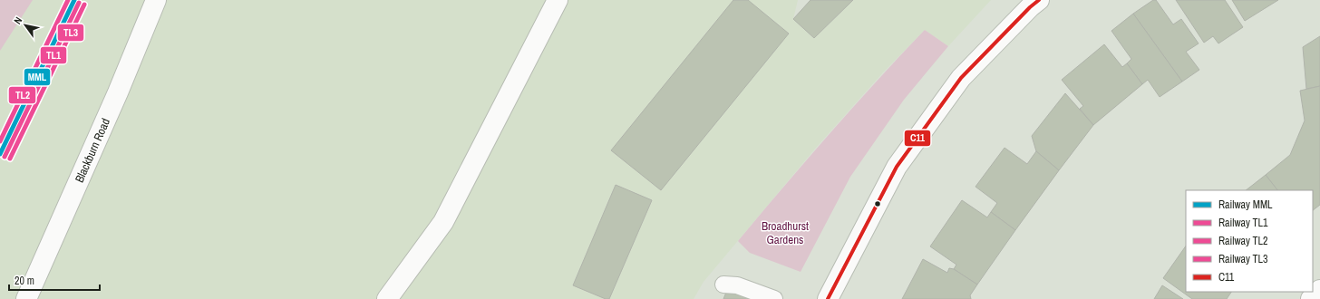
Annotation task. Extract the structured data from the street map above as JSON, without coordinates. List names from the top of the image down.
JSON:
{
  "streets": {
    "street": ["Blackburn Road"]
  },
  "parks": ["Broadhurst Gardens"],
  "lines": [
    "rail line MML",
    "rail line TL2",
    "transit line C11",
    "rail line TL1",
    "rail line TL3"
  ],
  "legend": [
    "Railway MML",
    "Railway TL1",
    "Railway TL2",
    "Railway TL3",
    "C11"
  ],
  "scale_bar": "20 m",
  "north": "top left"
}
